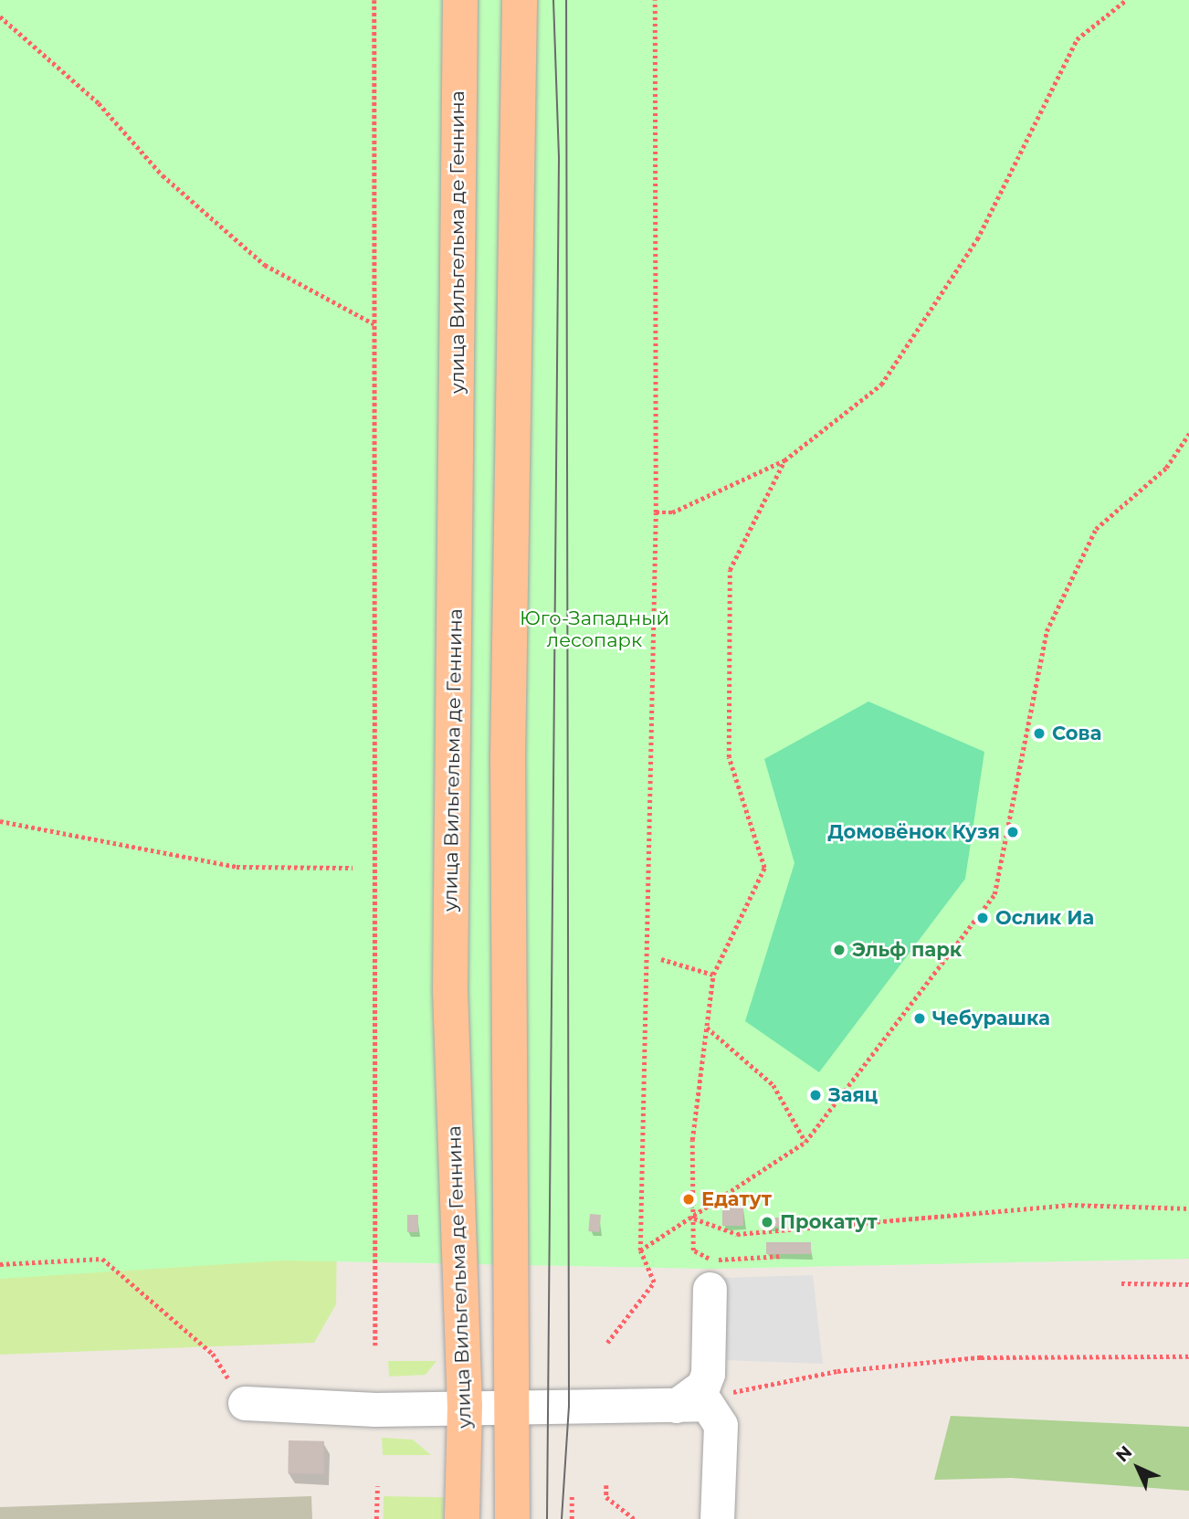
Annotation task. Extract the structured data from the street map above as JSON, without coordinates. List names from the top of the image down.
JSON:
{
  "streets": {
    "main road": ["улица Вильгельма де Геннина"]
  },
  "parks": ["Юго-Западный лесопарк"],
  "places": [
    "Сова",
    "Домовёнок Кузя",
    "Ослик Иа",
    "Эльф парк",
    "Чебурашка",
    "Заяц",
    "Едатут",
    "Прокатут"
  ],
  "north": "top left"
}
